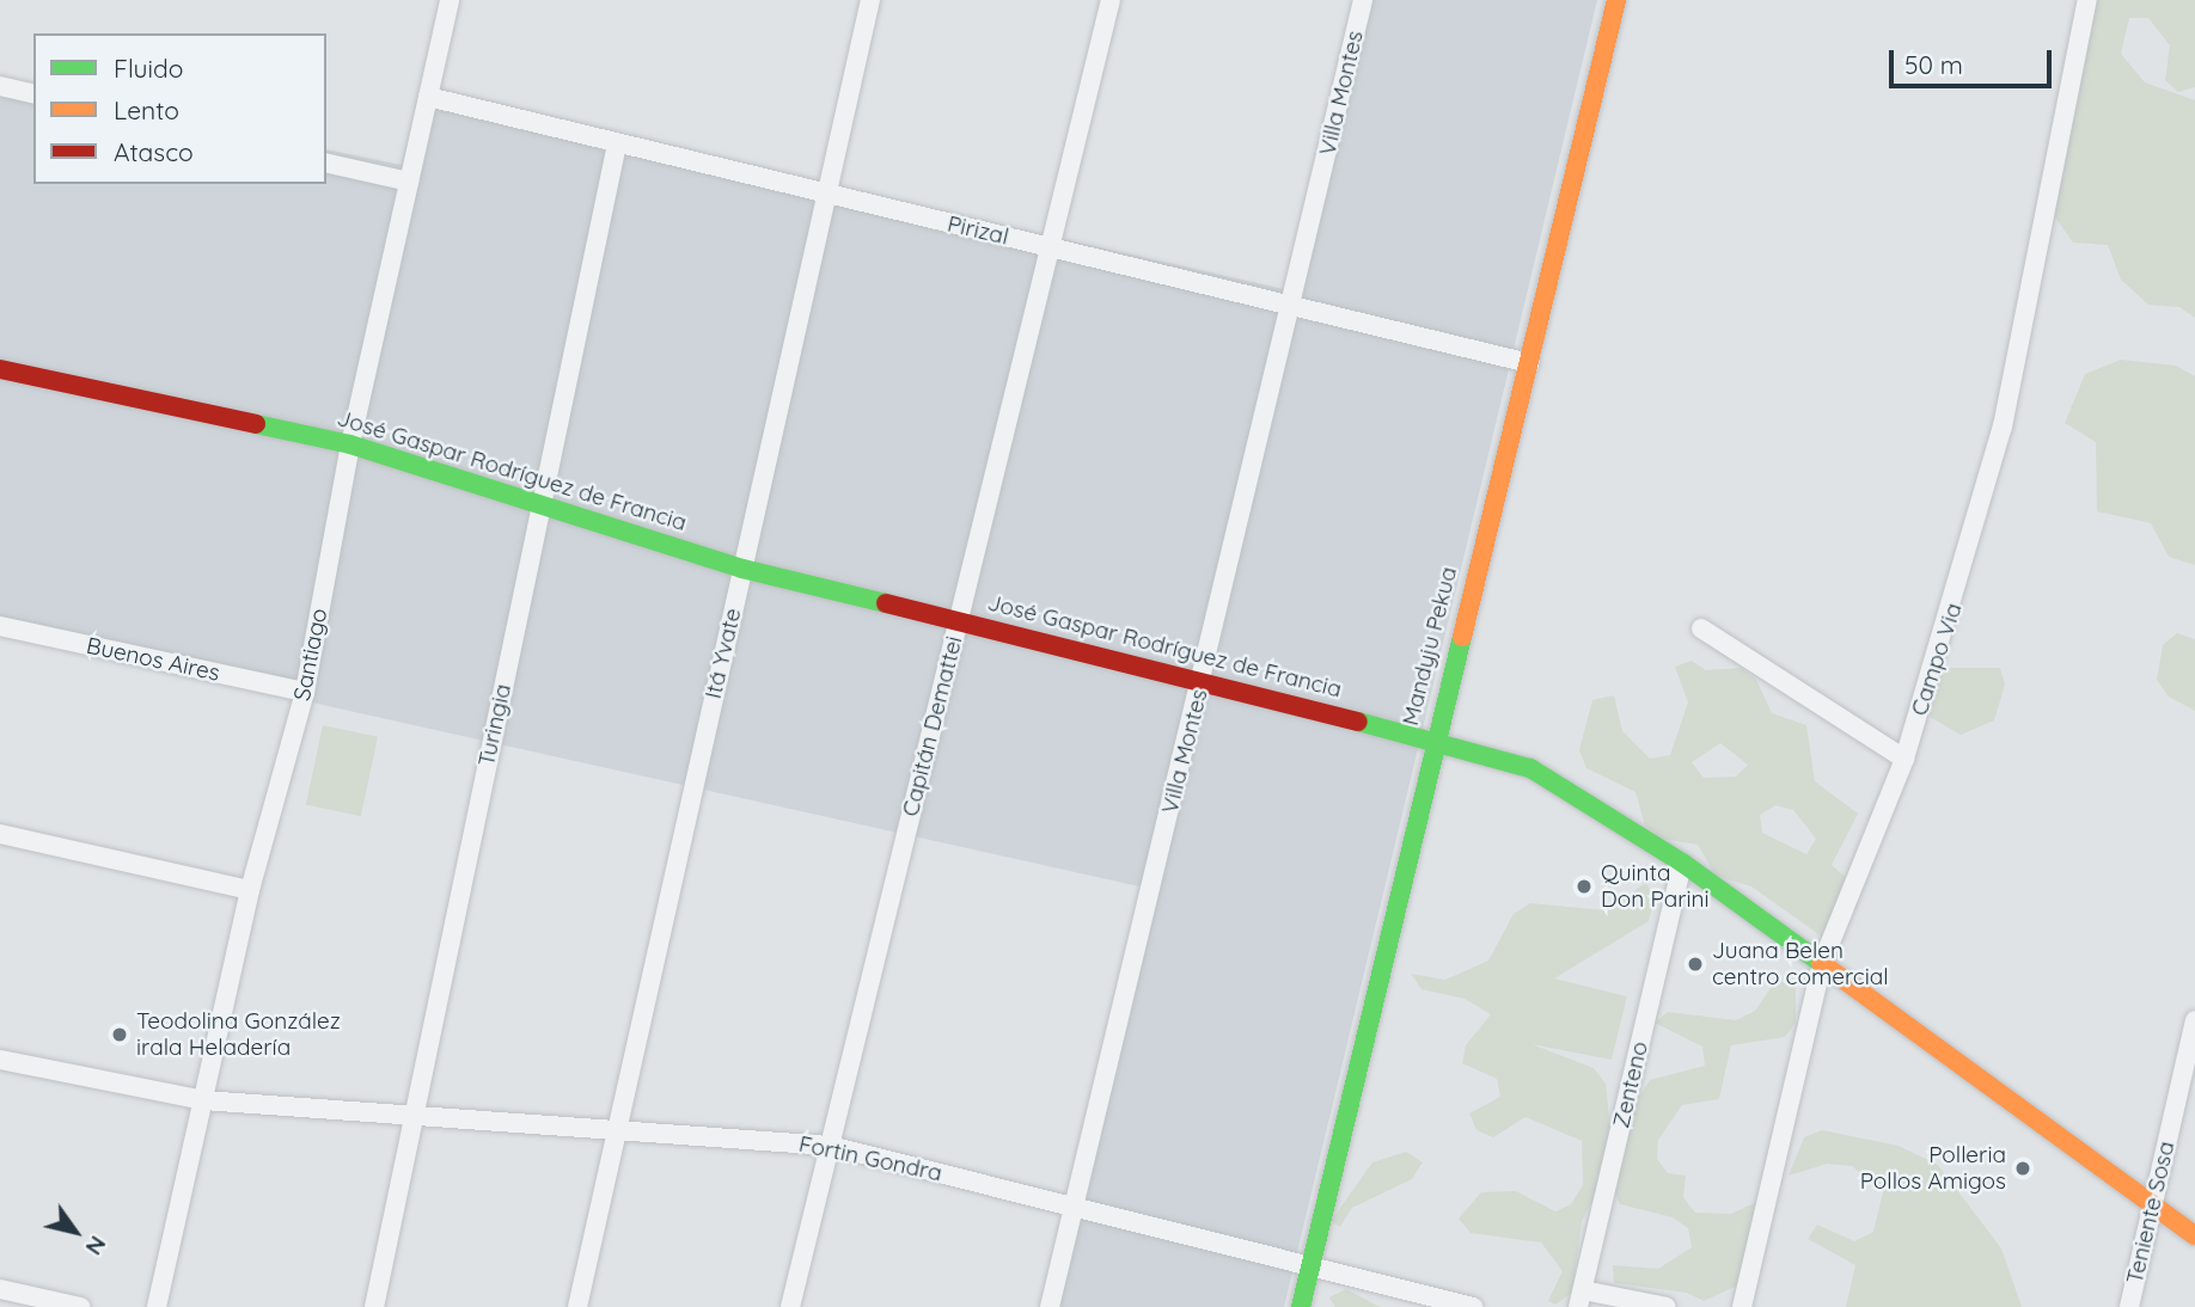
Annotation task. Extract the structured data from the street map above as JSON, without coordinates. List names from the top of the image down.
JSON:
{
  "streets": {
    "street": [
      "Villa Montes",
      "Pirizal",
      "José Gaspar Rodríguez de Francia",
      "Mandyju Pekua",
      "Itá Yvate",
      "Santiago",
      "Buenos Aires",
      "Campo Via",
      "Turingia",
      "Capitán Demattei",
      "Zenteno",
      "Fortin Gondra",
      "Teniente Sosa"
    ]
  },
  "crossings": [
    ["Villa Montes", "Pirizal"],
    ["Villa Montes", "José Gaspar Rodríguez de Francia"],
    ["Villa Montes", "Fortin Gondra"],
    ["Pirizal", "Mandyju Pekua"],
    ["Pirizal", "Itá Yvate"],
    ["Pirizal", "Santiago"],
    ["Pirizal", "Turingia"],
    ["Pirizal", "Capitán Demattei"],
    ["José Gaspar Rodríguez de Francia", "Mandyju Pekua"],
    ["José Gaspar Rodríguez de Francia", "Itá Yvate"],
    ["José Gaspar Rodríguez de Francia", "Santiago"],
    ["José Gaspar Rodríguez de Francia", "Campo Via"],
    ["José Gaspar Rodríguez de Francia", "Turingia"],
    ["José Gaspar Rodríguez de Francia", "Capitán Demattei"],
    ["José Gaspar Rodríguez de Francia", "Zenteno"],
    ["José Gaspar Rodríguez de Francia", "Teniente Sosa"],
    ["Mandyju Pekua", "Fortin Gondra"],
    ["Itá Yvate", "Fortin Gondra"],
    ["Santiago", "Buenos Aires"],
    ["Santiago", "Fortin Gondra"],
    ["Turingia", "Fortin Gondra"],
    ["Capitán Demattei", "Fortin Gondra"]
  ],
  "places": [
    "Quinta Don Parini",
    "Juana Belen centro comercial",
    "Teodolina González irala Heladería",
    "Polleria Pollos Amigos"
  ],
  "legend": ["Fluido", "Lento", "Atasco"],
  "scale_bar": "50 m",
  "north": "bottom right"
}
